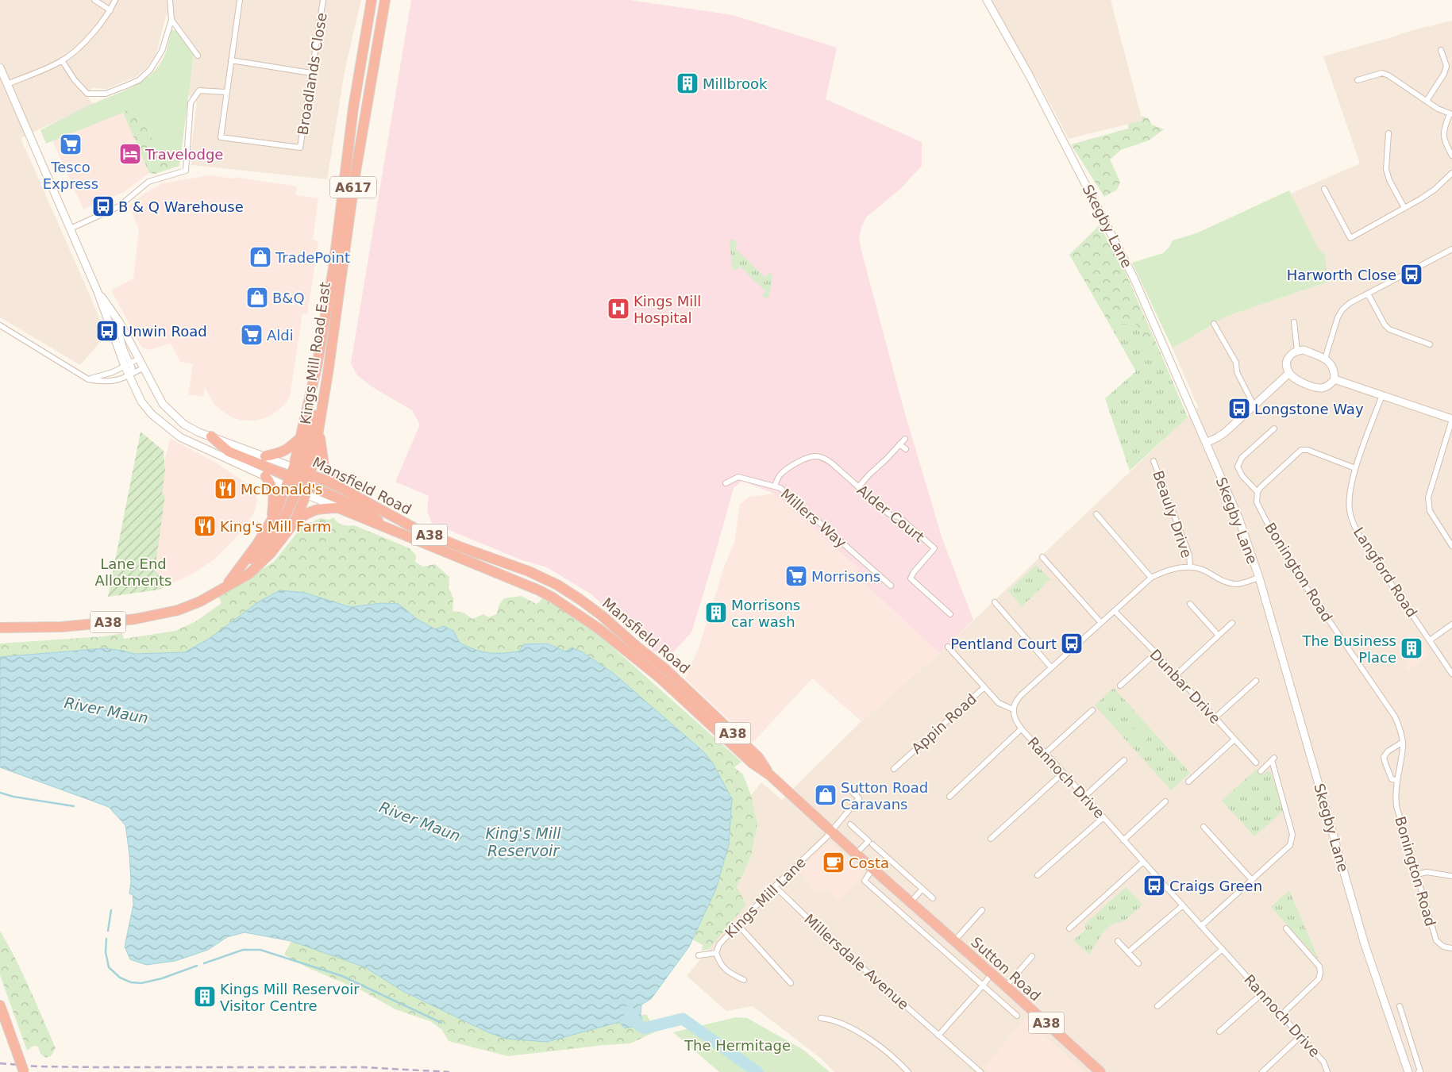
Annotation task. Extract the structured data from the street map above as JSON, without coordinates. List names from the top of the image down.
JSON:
{
  "streets": {
    "highway": [
      "A617",
      "Kings Mill Road East",
      "Mansfield Road",
      "A38",
      "Sutton Road"
    ],
    "main road": ["Skegby Lane"],
    "street": [
      "Broadlands Close",
      "Alder Court",
      "Beauly Drive",
      "Millers Way",
      "Bonington Road",
      "Langford Road",
      "Dunbar Drive",
      "Appin Road",
      "Rannoch Drive",
      "Kings Mill Lane",
      "Millersdale Avenue"
    ]
  },
  "crossings": [
    ["A617", "Kings Mill Road East"],
    ["A617", "Mansfield Road"],
    ["A617", "A38"],
    ["Kings Mill Road East", "Mansfield Road"],
    ["Mansfield Road", "Sutton Road"],
    ["Alder Court", "Millers Way"],
    ["Appin Road", "Rannoch Drive"],
    ["Kings Mill Lane", "Millersdale Avenue"],
    ["Kings Mill Lane", "Sutton Road"]
  ],
  "water": ["River Maun", "King's Mill Reservoir"],
  "parks": ["Lane End Allotments", "The Hermitage"],
  "places": {
    "building": [
      "Millbrook",
      "Morrisons car wash",
      "The Business Place",
      "Kings Mill Reservoir Visitor Centre"
    ],
    "supermarket": ["Tesco Express", "Aldi", "Morrisons"],
    "hotel": ["Travelodge"],
    "bus stop": [
      "B & Q Warehouse",
      "Harworth Close",
      "Unwin Road",
      "Longstone Way",
      "Pentland Court",
      "Craigs Green"
    ],
    "shop": ["TradePoint", "B&Q", "Sutton Road Caravans"],
    "hospital": ["Kings Mill Hospital"],
    "restaurant": ["McDonald's", "King's Mill Farm"],
    "cafe": ["Costa"]
  }
}
